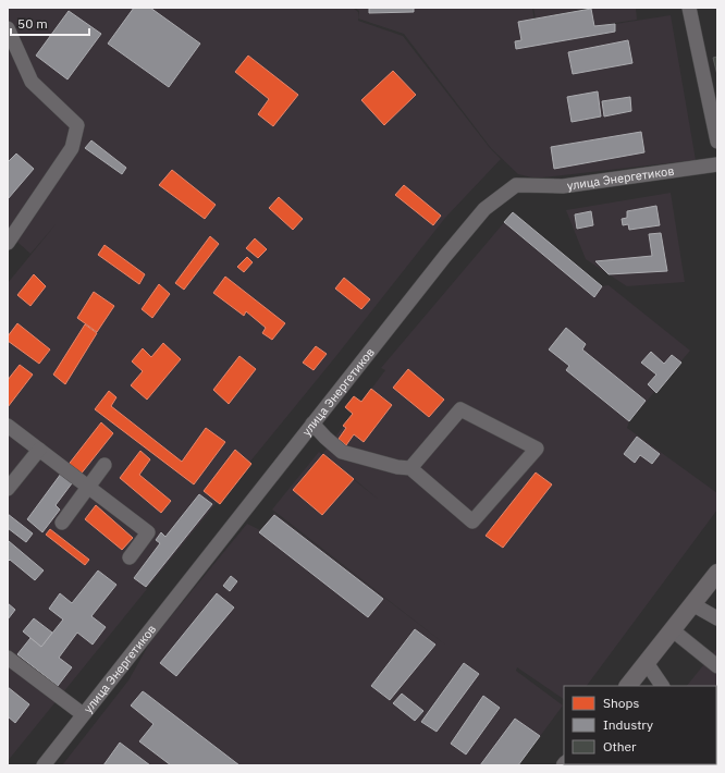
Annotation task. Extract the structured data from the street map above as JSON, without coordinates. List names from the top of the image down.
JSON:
{
  "streets": {
    "street": ["улица Энергетиков"]
  },
  "legend": ["Shops", "Industry", "Other"],
  "scale_bar": "50 m"
}
